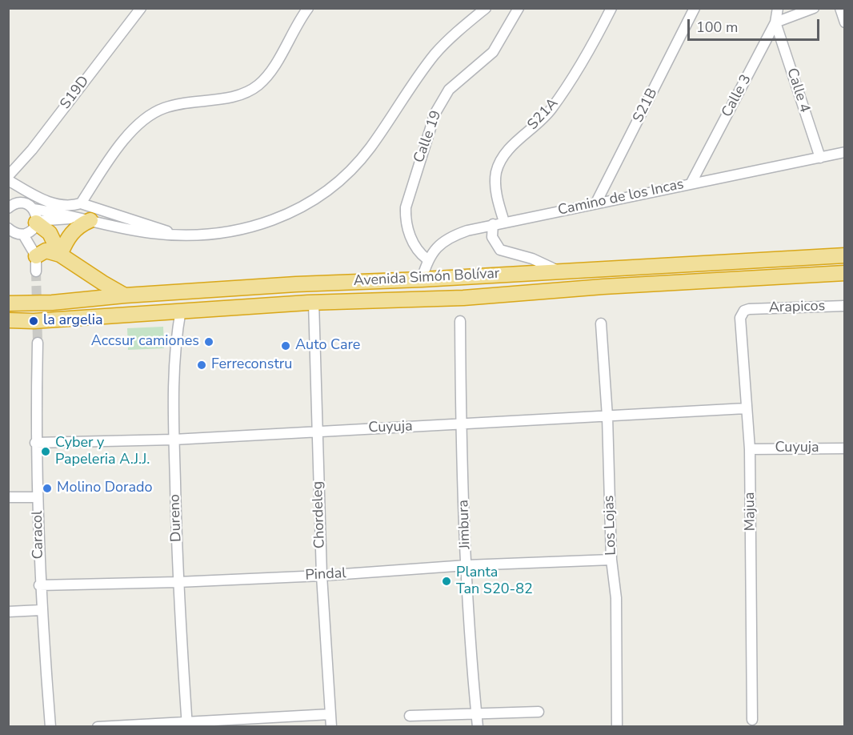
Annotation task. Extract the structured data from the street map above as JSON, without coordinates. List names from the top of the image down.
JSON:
{
  "streets": {
    "highway": ["Avenida Simón Bolívar"],
    "street": [
      "Calle 4",
      "S19D",
      "Calle 3",
      "S21B",
      "S21A",
      "Calle 19",
      "Camino de los Incas",
      "Arapicos",
      "Cuyuja",
      "Majua",
      "Chordeleg",
      "Dureno",
      "Jimbura",
      "Los Lojas",
      "Caracol",
      "Pindal"
    ]
  },
  "crossings": [
    ["Calle 4", "Calle 3"],
    ["Calle 4", "Camino de los Incas"],
    ["Calle 3", "Camino de los Incas"],
    ["S21B", "Camino de los Incas"],
    ["S21A", "Camino de los Incas"],
    ["Calle 19", "Camino de los Incas"],
    ["Camino de los Incas", "Avenida Simón Bolívar"],
    ["Avenida Simón Bolívar", "Chordeleg"],
    ["Avenida Simón Bolívar", "Dureno"],
    ["Arapicos", "Majua"],
    ["Cuyuja", "Majua"],
    ["Cuyuja", "Chordeleg"],
    ["Cuyuja", "Dureno"],
    ["Cuyuja", "Jimbura"],
    ["Cuyuja", "Los Lojas"],
    ["Cuyuja", "Caracol"],
    ["Chordeleg", "Pindal"],
    ["Dureno", "Pindal"],
    ["Jimbura", "Pindal"],
    ["Los Lojas", "Pindal"],
    ["Caracol", "Pindal"]
  ],
  "places": [
    "la argelia",
    "Accsur camiones",
    "Auto Care",
    "Ferreconstru",
    "Cyber y Papeleria A.J.J.",
    "Molino Dorado",
    "Planta Tan S20-82"
  ],
  "scale_bar": "100 m"
}
